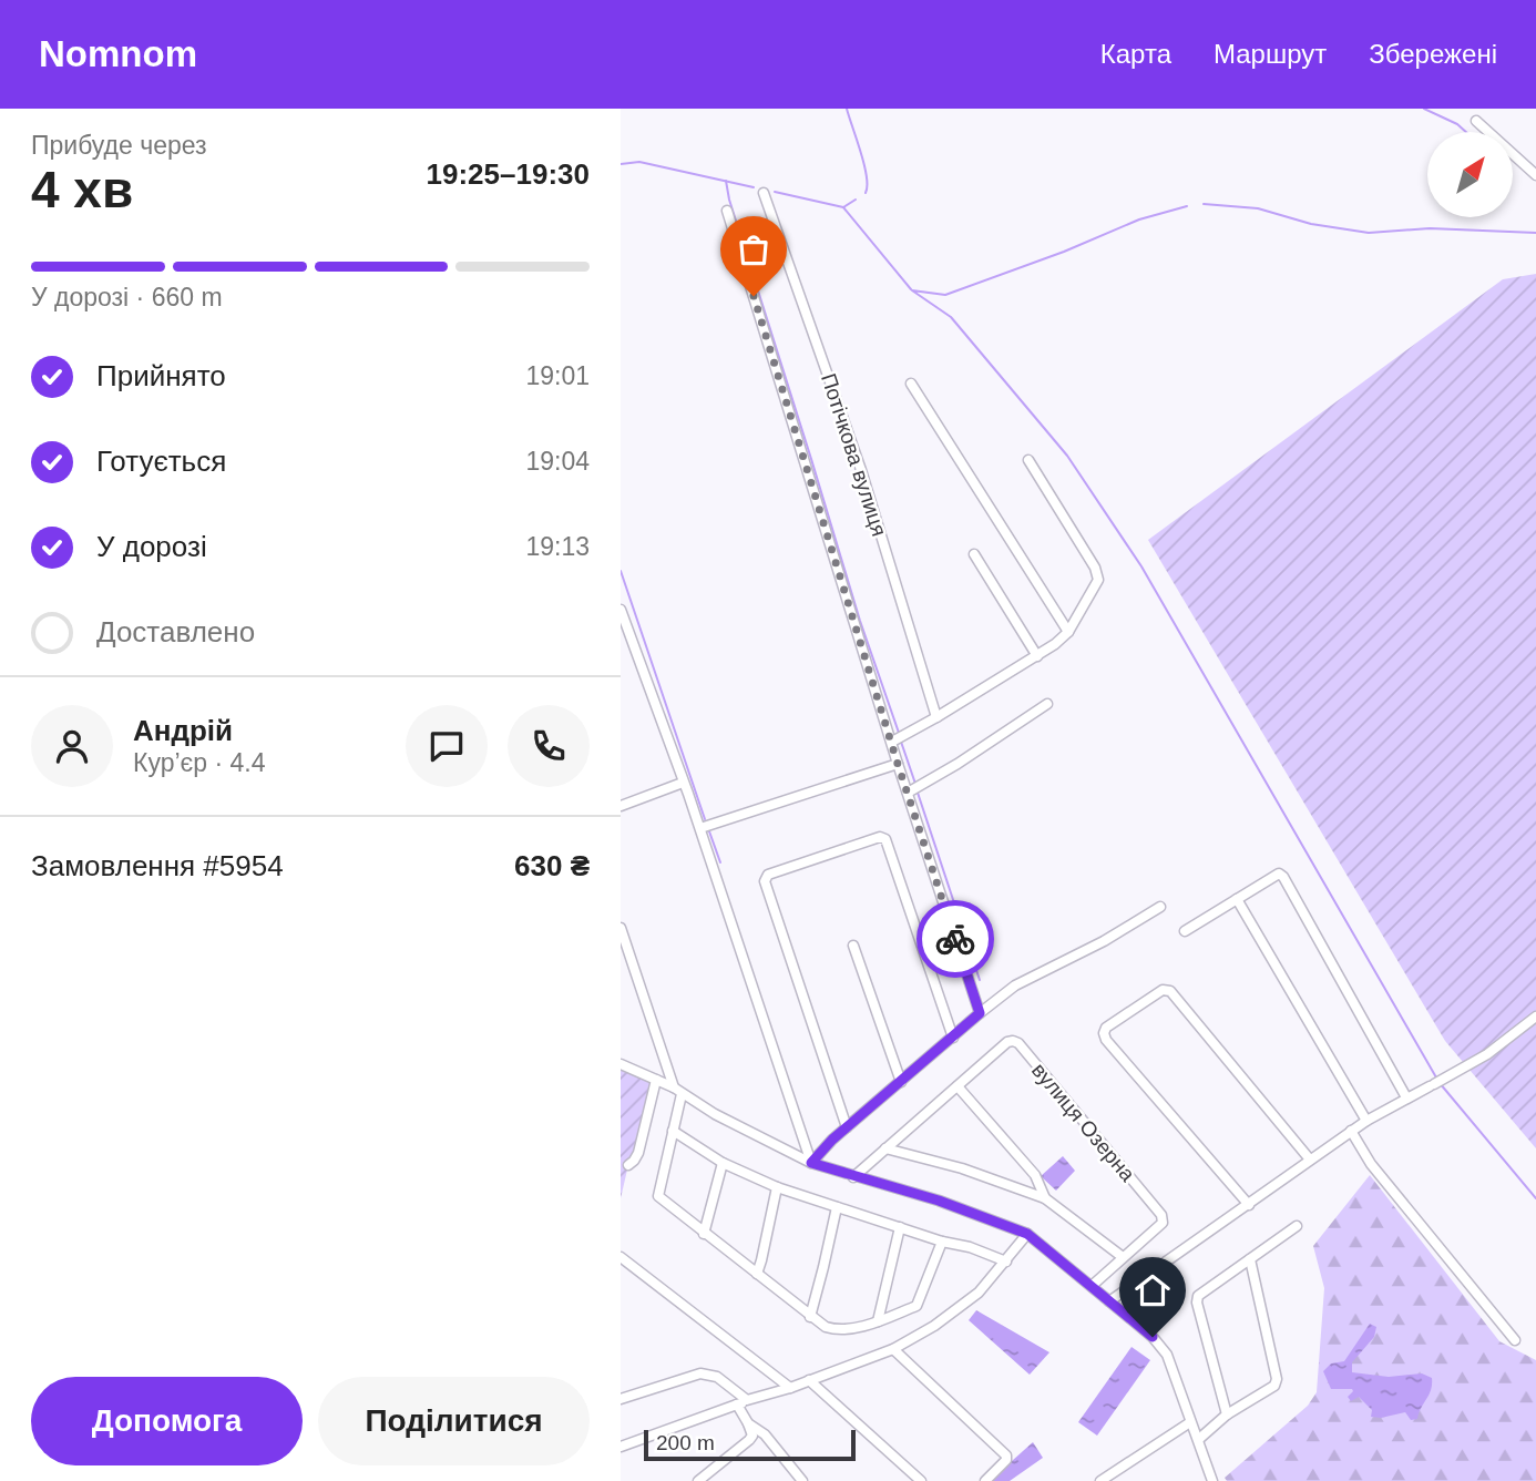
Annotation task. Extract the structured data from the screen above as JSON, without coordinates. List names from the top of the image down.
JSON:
{
  "streets": {
    "street": ["Потічкова вулиця", "вулиця Озерна"]
  },
  "scale_bar": "200 m",
  "north": "top right",
  "page": {
    "header": "Nomnom",
    "nav": ["Карта", "Маршрут", "Збережені"],
    "heading": ["4 хв", "Прибуде через", "19:25–19:30"],
    "panel": [
      "Андрій",
      "Кур’єр · 4.4",
      "Замовлення #5954",
      "630 ₴"
    ],
    "bar": "У дорозі · 660 m",
    "list": [
      ["Прийнято", "19:01"],
      ["Готується", "19:04"],
      ["У дорозі", "19:13"],
      "Доставлено"
    ],
    "buttons": ["Допомога", "Поділитися"],
    "scale": "200 m"
  }
}
